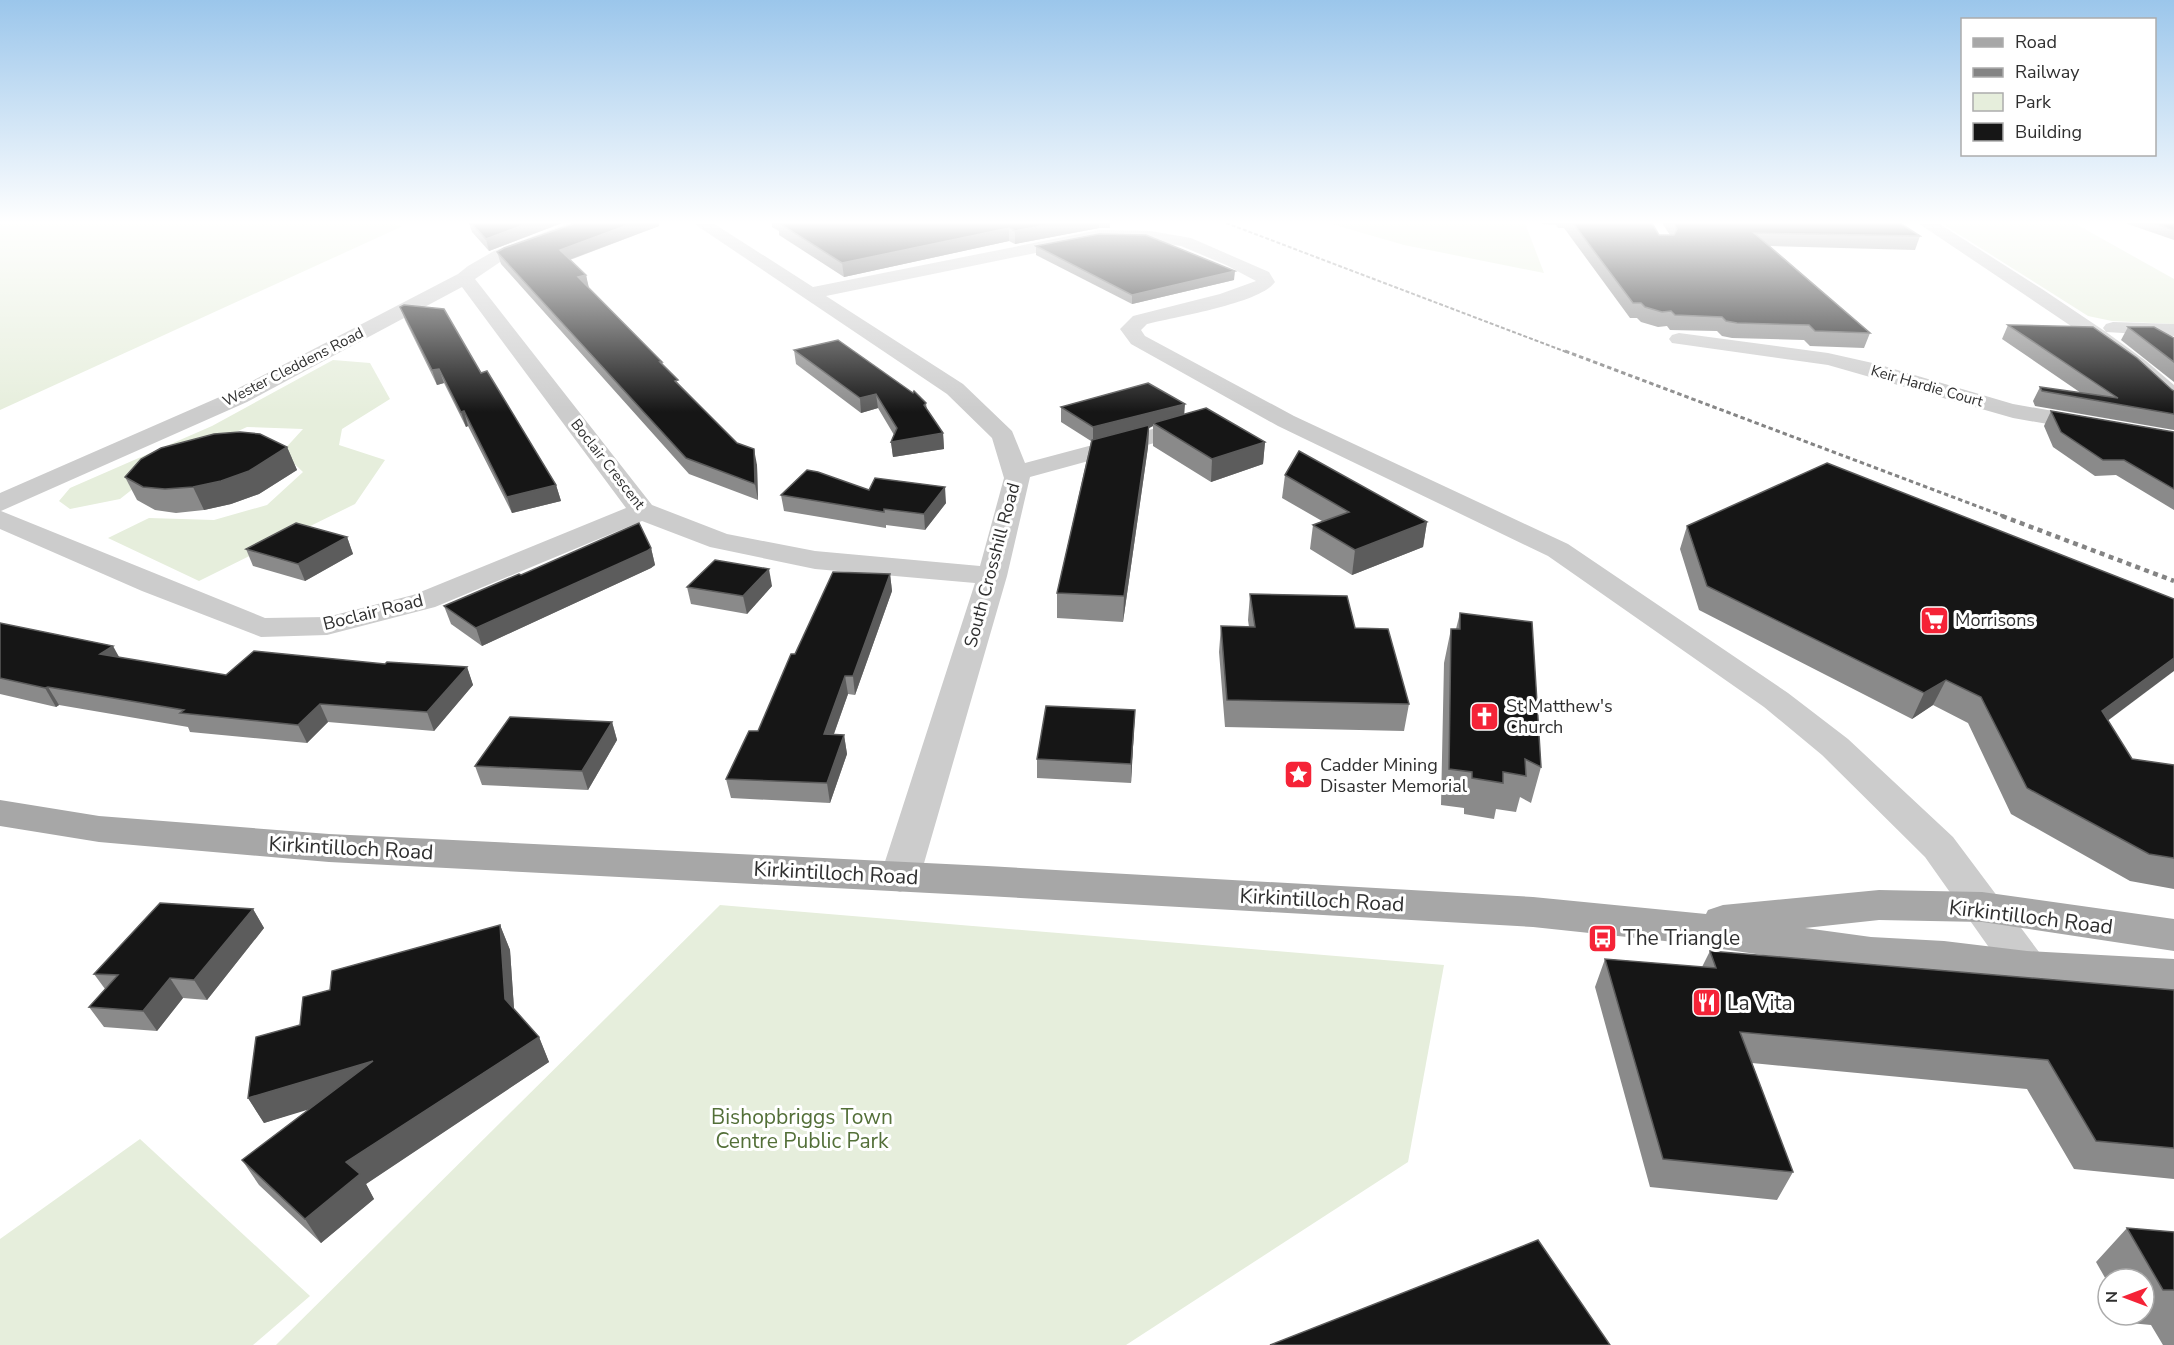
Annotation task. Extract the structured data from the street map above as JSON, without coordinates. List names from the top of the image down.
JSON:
{
  "streets": {
    "main road": ["Kirkintilloch Road"],
    "street": [
      "Wester Cleddens Road",
      "Keir Hardie Court",
      "Boclair Crescent",
      "South Crosshill Road",
      "Boclair Road"
    ]
  },
  "crossings": [
    ["Boclair Crescent", "South Crosshill Road"],
    ["Boclair Crescent", "Boclair Road"],
    ["South Crosshill Road", "Kirkintilloch Road"]
  ],
  "parks": ["Bishopbriggs Town Centre Public Park"],
  "places": {
    "supermarket": ["Morrisons"],
    "church": ["St Matthew's Church"],
    "place": ["Cadder Mining Disaster Memorial"],
    "bus stop": ["The Triangle"],
    "restaurant": ["La Vita"]
  },
  "legend": [
    "Road",
    "Railway",
    "Park",
    "Building"
  ],
  "north": "left"
}
